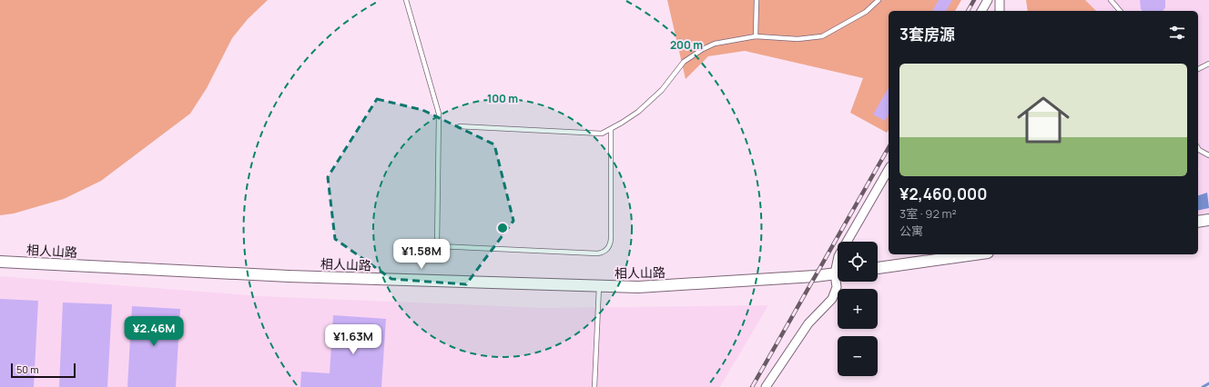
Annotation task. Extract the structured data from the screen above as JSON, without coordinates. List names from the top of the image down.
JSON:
{
  "streets": {
    "street": ["相人山路"]
  },
  "scale_bar": "50 m",
  "page": {
    "heading": "3套房源",
    "list": [
      {
        "name": "¥2,460,000",
        "note": "3室 · 92 m² · 公寓"
      }
    ],
    "price": ["¥1.58M", "¥2.46M", "¥1.63M"],
    "map_buttons": ["+", "−"],
    "scale": "50 m"
  },
  "rings": ["200 m", "100 m"]
}
